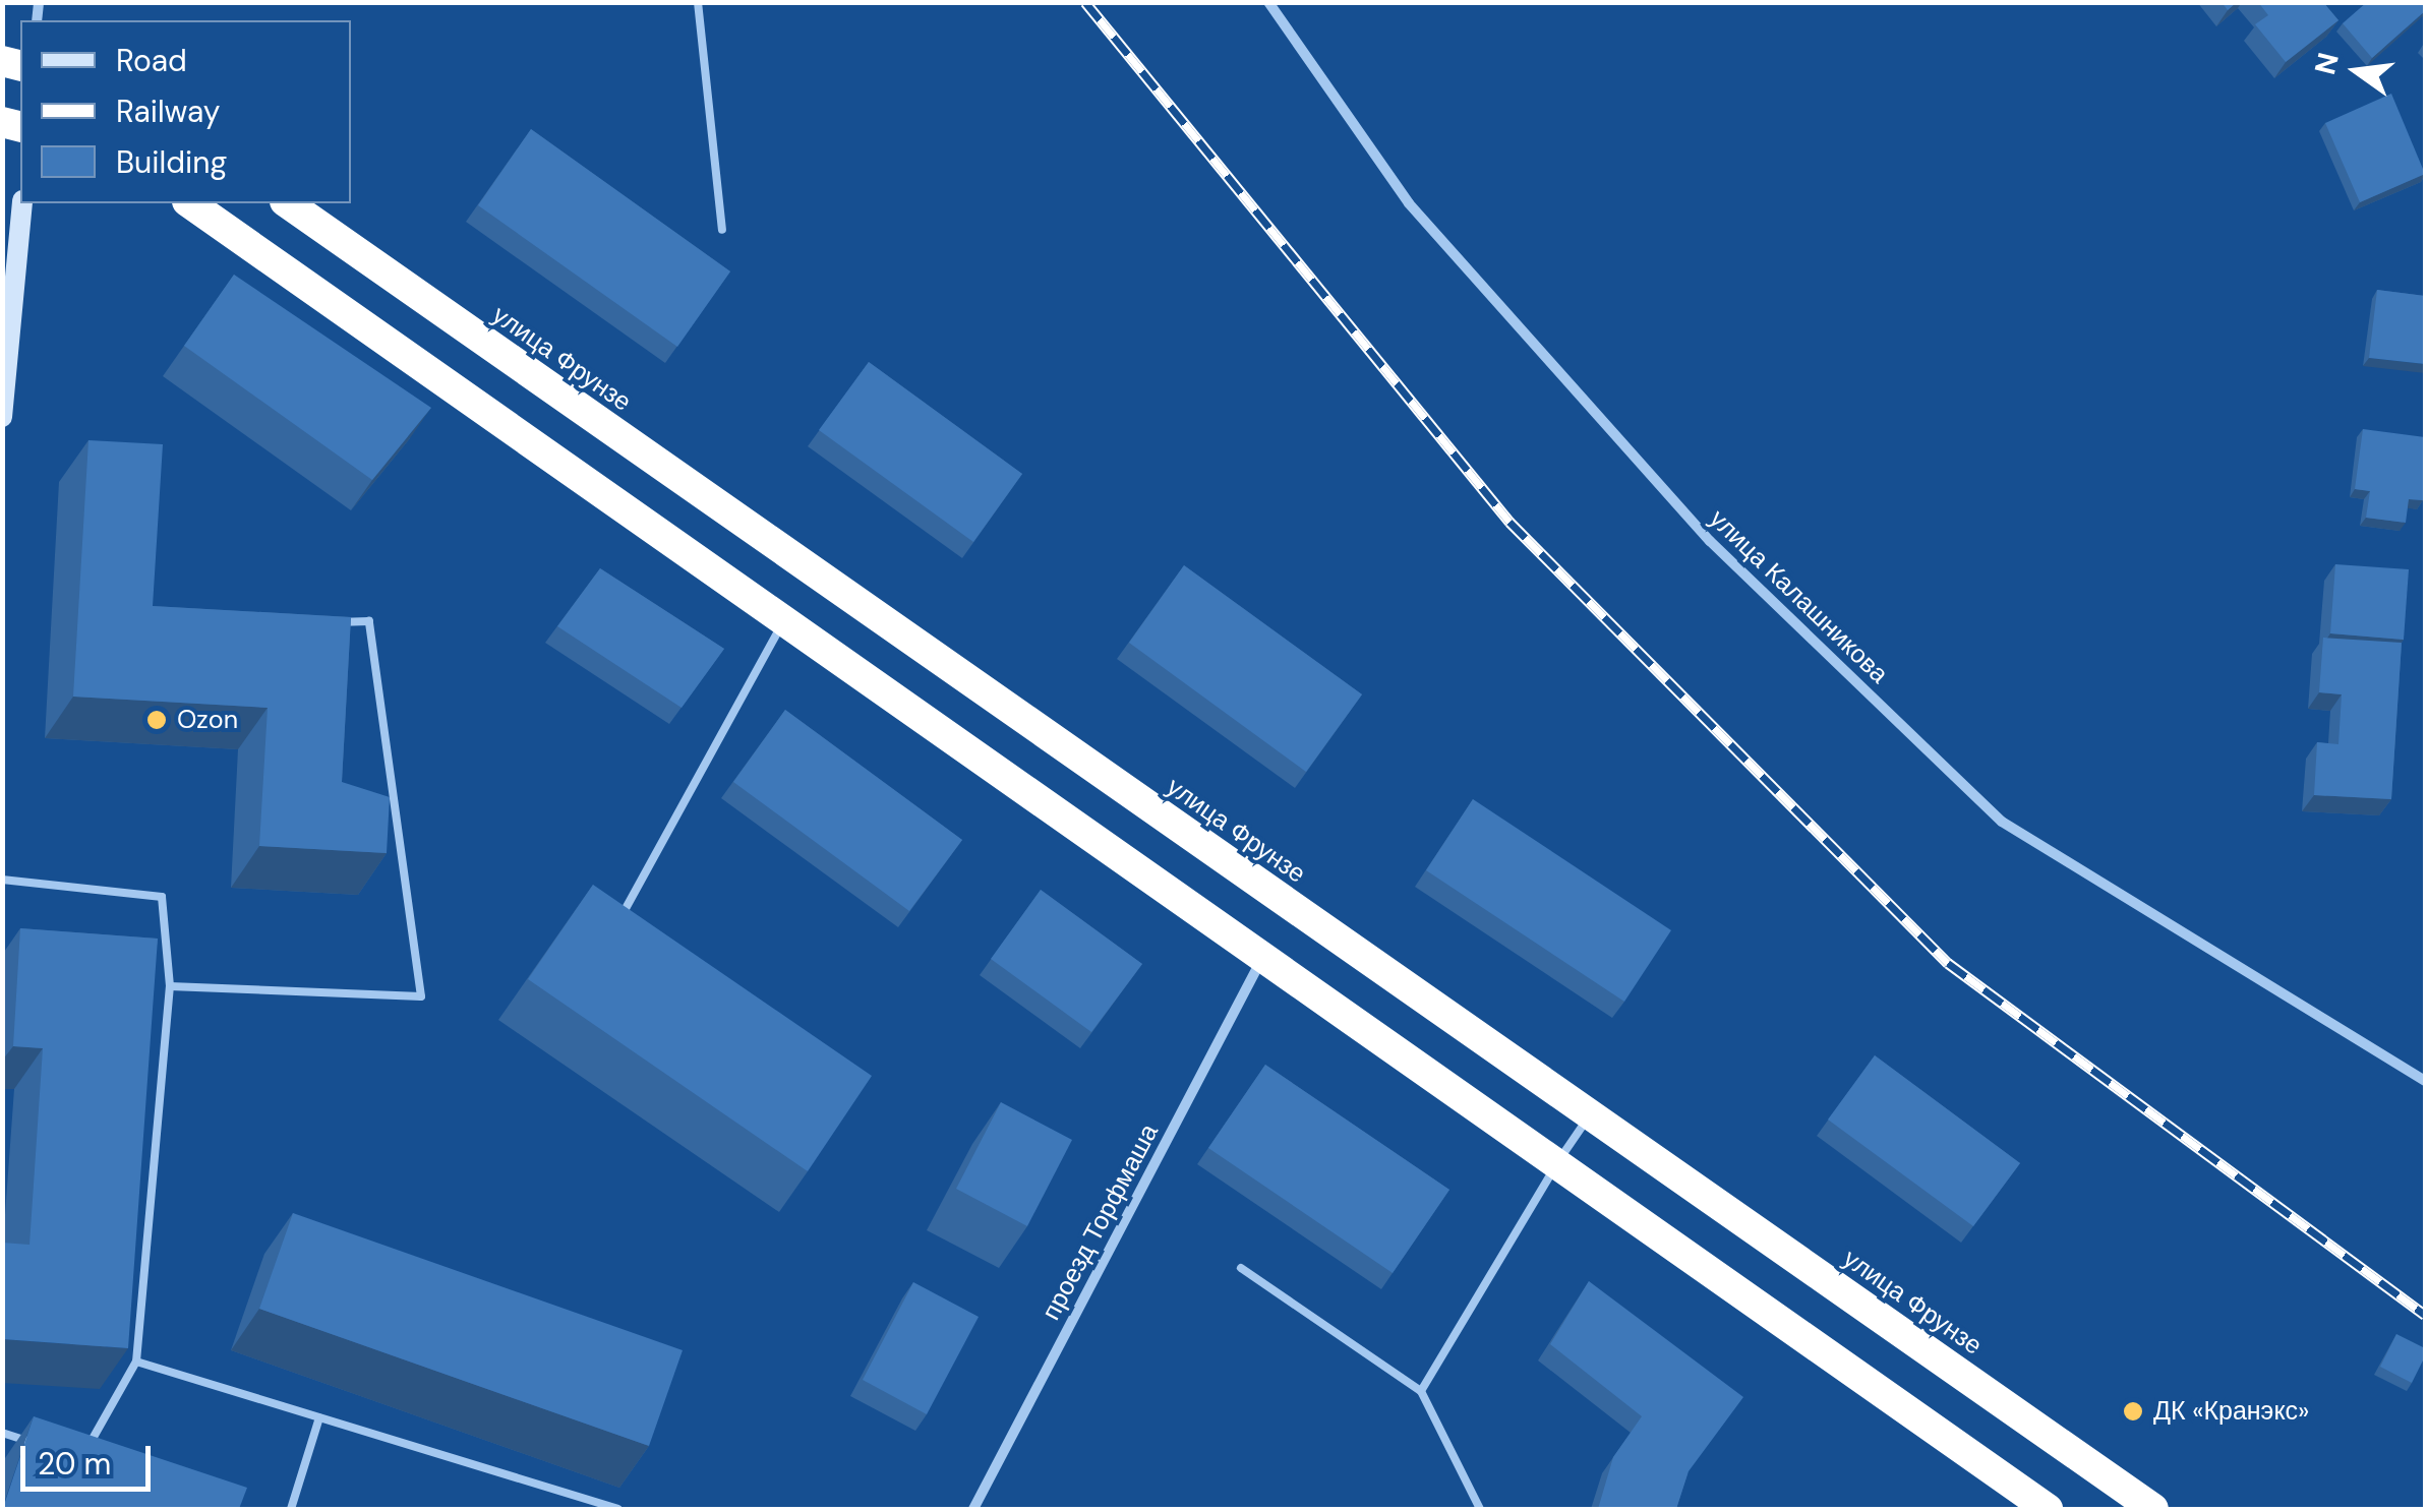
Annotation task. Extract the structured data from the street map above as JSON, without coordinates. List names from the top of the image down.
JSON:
{
  "streets": {
    "highway": ["улица Фрунзе"],
    "street": ["улица Калашникова", "проезд Торфмаша"]
  },
  "places": ["Ozon", "ДК «Кранэкс»"],
  "legend": ["Road", "Railway", "Building"],
  "scale_bar": "20 m",
  "north": "left"
}
